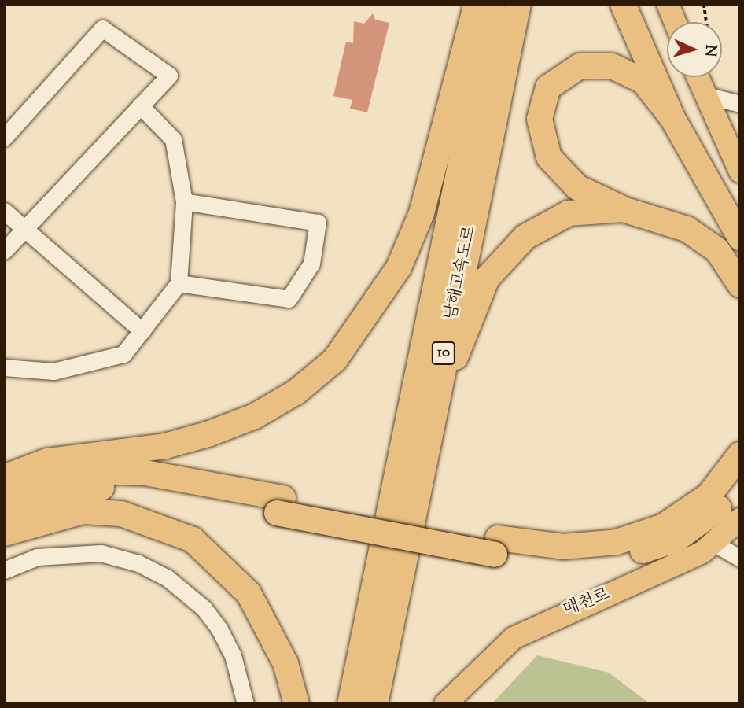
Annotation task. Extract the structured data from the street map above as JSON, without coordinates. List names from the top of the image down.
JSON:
{
  "streets": {
    "highway": ["남해고속도로", "10"],
    "main road": ["매천로"]
  },
  "north": "right"
}
